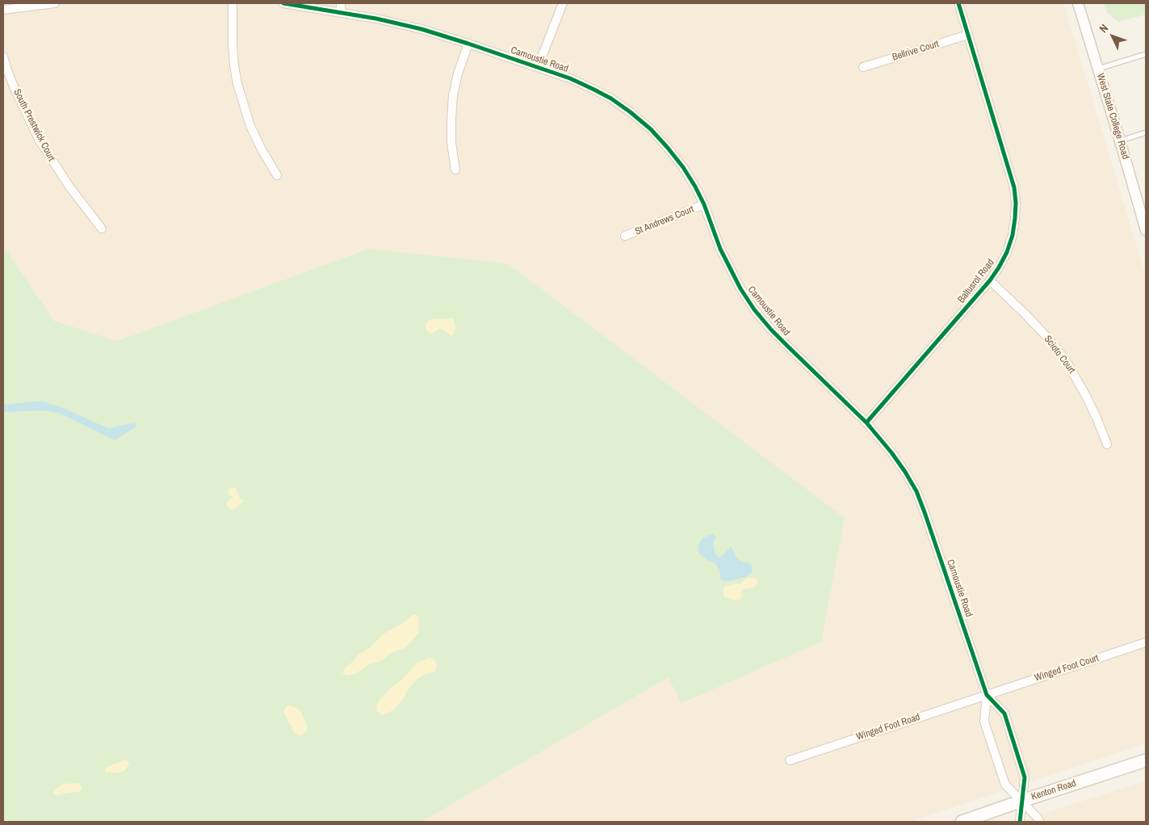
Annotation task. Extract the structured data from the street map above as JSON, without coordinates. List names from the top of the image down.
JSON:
{
  "streets": {
    "main road": ["Kenton Road"],
    "street": [
      "Bellrive Court",
      "Carnoustie Road",
      "West State College Road",
      "South Prestwick Court",
      "St Andrews Court",
      "Baltusrol Road",
      "Scioto Court",
      "Winged Foot Court",
      "Winged Foot Road"
    ]
  },
  "crossings": [
    ["Bellrive Court", "Baltusrol Road"],
    ["Carnoustie Road", "St Andrews Court"],
    ["Carnoustie Road", "Baltusrol Road"],
    ["Carnoustie Road", "Winged Foot Court"],
    ["Carnoustie Road", "Winged Foot Road"],
    ["Carnoustie Road", "Kenton Road"],
    ["Baltusrol Road", "Scioto Court"],
    ["Winged Foot Court", "Winged Foot Road"]
  ],
  "north": "top left"
}
